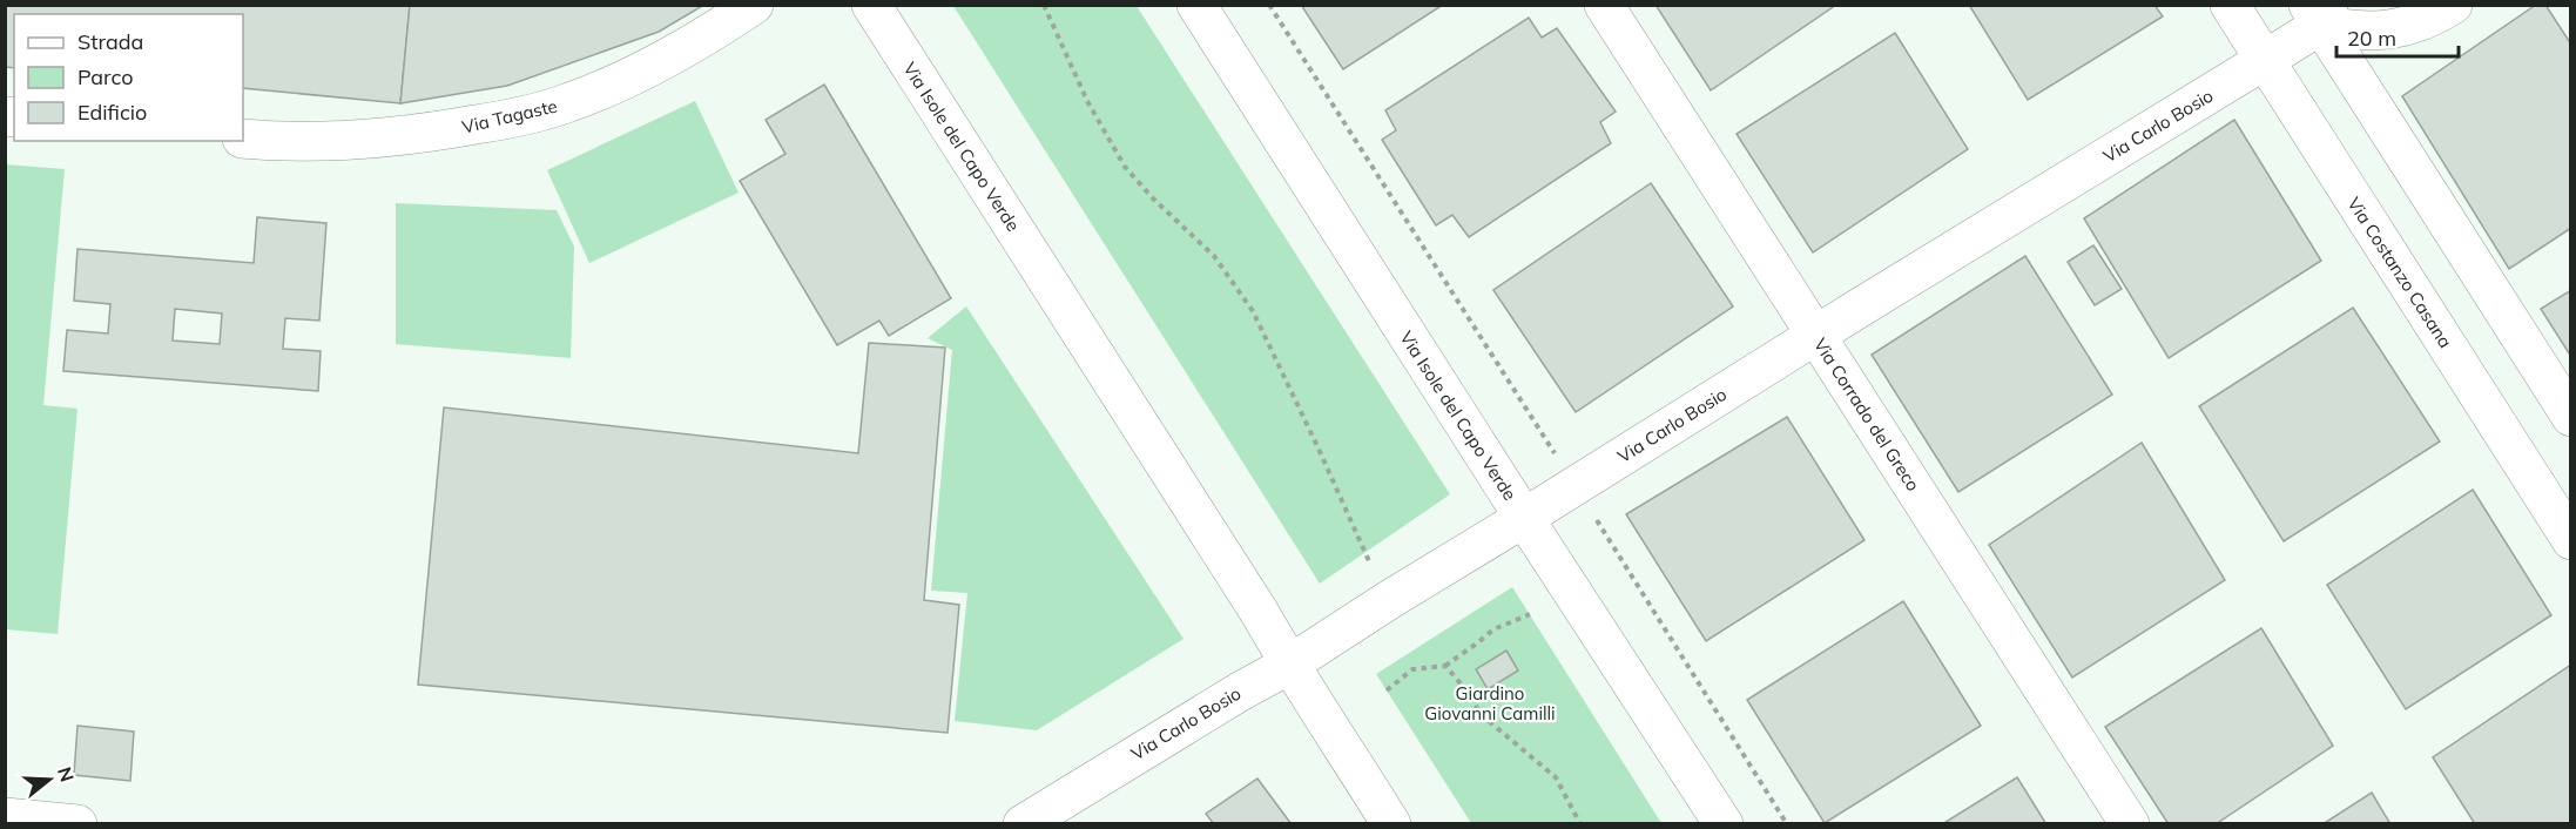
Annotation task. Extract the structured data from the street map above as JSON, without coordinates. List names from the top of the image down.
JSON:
{
  "streets": {
    "street": [
      "Via Tagaste",
      "Via Carlo Bosio",
      "Via Isole del Capo Verde",
      "Via Costanzo Casana",
      "Via Corrado del Greco"
    ]
  },
  "crossings": [
    ["Via Carlo Bosio", "Via Isole del Capo Verde"],
    ["Via Carlo Bosio", "Via Costanzo Casana"],
    ["Via Carlo Bosio", "Via Corrado del Greco"]
  ],
  "parks": ["Giardino Giovanni Camilli"],
  "legend": ["Strada", "Parco", "Edificio"],
  "scale_bar": "20 m",
  "north": "right"
}
